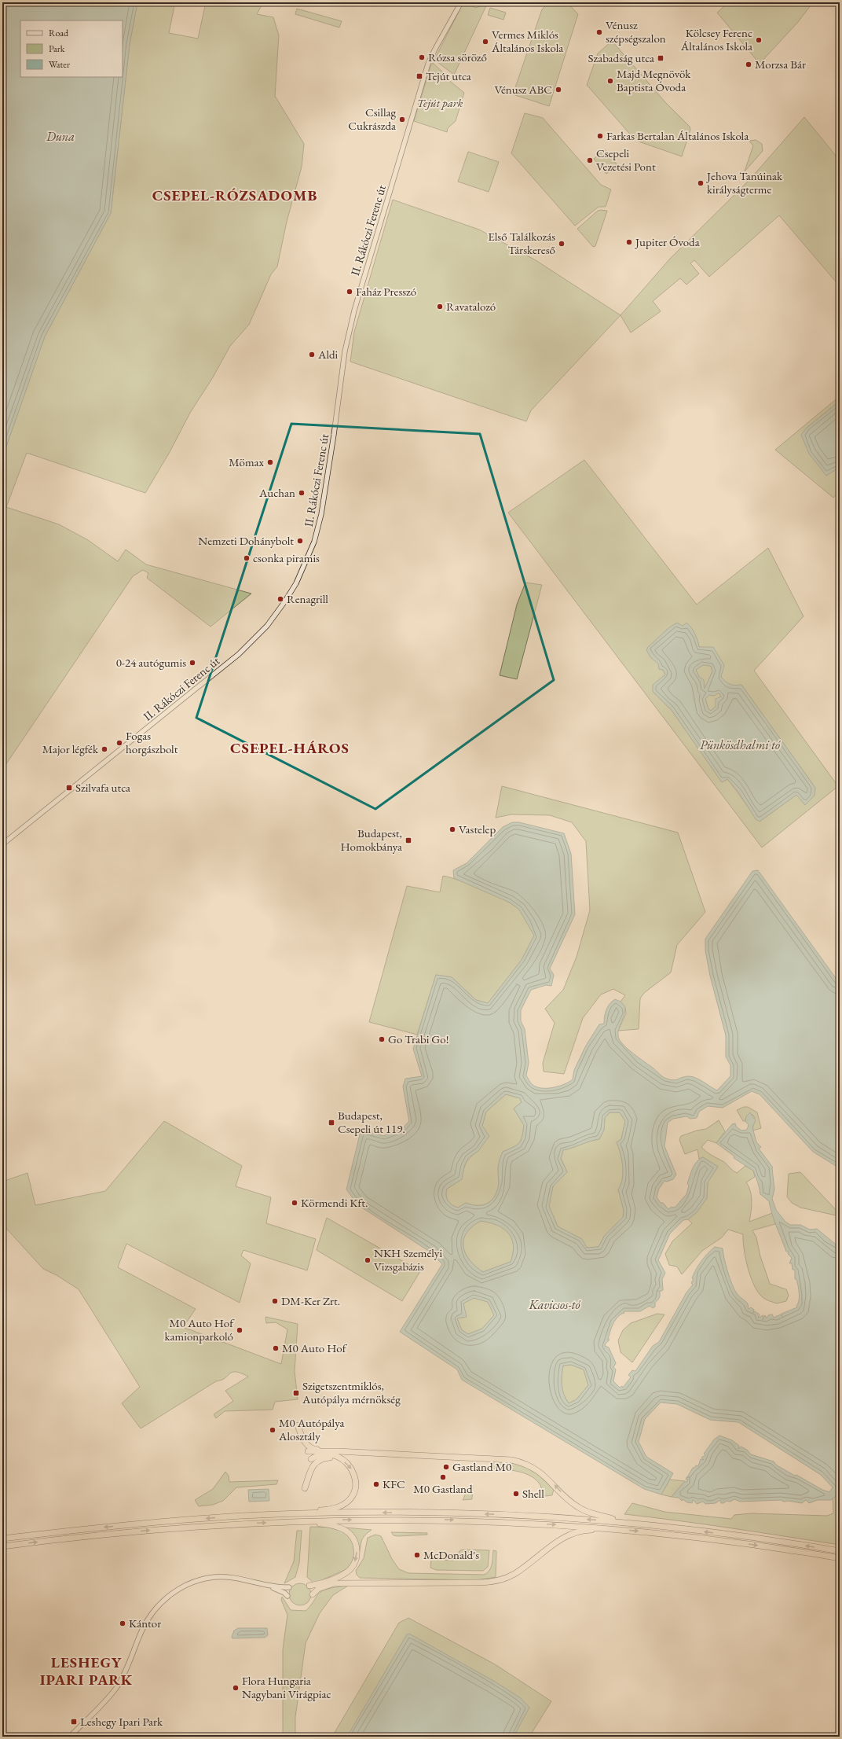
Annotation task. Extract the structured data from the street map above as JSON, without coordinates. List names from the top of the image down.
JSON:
{
  "streets": {
    "main road": ["II. Rákóczi Ferenc út"]
  },
  "districts": ["CSEPEL-RÓZSADOMB", "CSEPEL-HÁROS", "LESHEGY IPARI PARK"],
  "water": ["Duna", "Pünkösdhalmi tó", "Kavicsos-tó"],
  "parks": ["Tejút park"],
  "places": {
    "other": [
      "Vénusz szépségszalon",
      "Kölcsey Ferenc Általános Iskola",
      "Vermes Miklós Általános Iskola",
      "Rózsa söröző",
      "Morzsa Bár",
      "Majd Megnövök Baptista Óvoda",
      "Vénusz ABC",
      "Csillag Cukrászda",
      "Farkas Bertalan Általános Iskola",
      "Csepeli Vezetési Pont",
      "Jehova Tanúinak királyságterme",
      "Jupiter Óvoda",
      "Első Találkozás Társkereső",
      "Faház Presszó",
      "Ravatalozó",
      "Aldi",
      "Mömax",
      "Auchan",
      "Nemzeti Dohánybolt",
      "csonka piramis",
      "Renagrill",
      "0-24 autógumis",
      "Fogas horgászbolt",
      "Major légfék",
      "Vastelep",
      "Go Trabi Go!",
      "Körmendi Kft.",
      "NKH Személyi Vizsgabázis",
      "DM-Ker Zrt.",
      "M0 Auto Hof kamionparkoló",
      "M0 Auto Hof",
      "M0 Autópálya Alosztály",
      "Gastland M0",
      "M0 Gastland",
      "KFC",
      "Shell",
      "McDonald's",
      "Kántor",
      "Flora Hungaria Nagybani Virágpiac"
    ],
    "transit": [
      "Szabadság utca",
      "Tejút utca",
      "Szilvafa utca",
      "Budapest, Homokbánya",
      "Budapest, Csepeli út 119.",
      "Szigetszentmiklós, Autópálya mérnökség",
      "Leshegy Ipari Park"
    ]
  },
  "legend": ["Road", "Park", "Water"]
}
